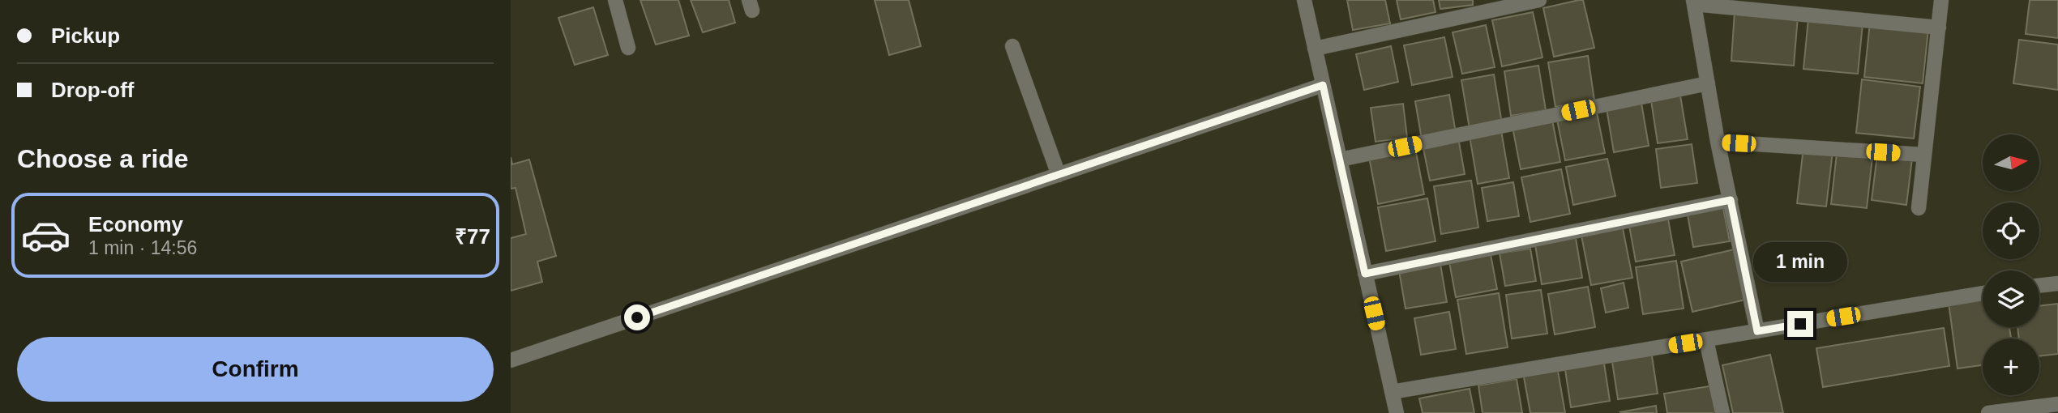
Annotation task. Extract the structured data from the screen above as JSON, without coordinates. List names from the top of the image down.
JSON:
{
  "north": "right",
  "page": {
    "banner": ["Pickup", "Drop-off"],
    "heading": "Choose a ride",
    "map_buttons": "+",
    "list": [
      {
        "name": "Economy",
        "note": "1 min · 14:56",
        "value": "₹77"
      }
    ],
    "bubble": "1 min",
    "buttons": "Confirm"
  }
}
